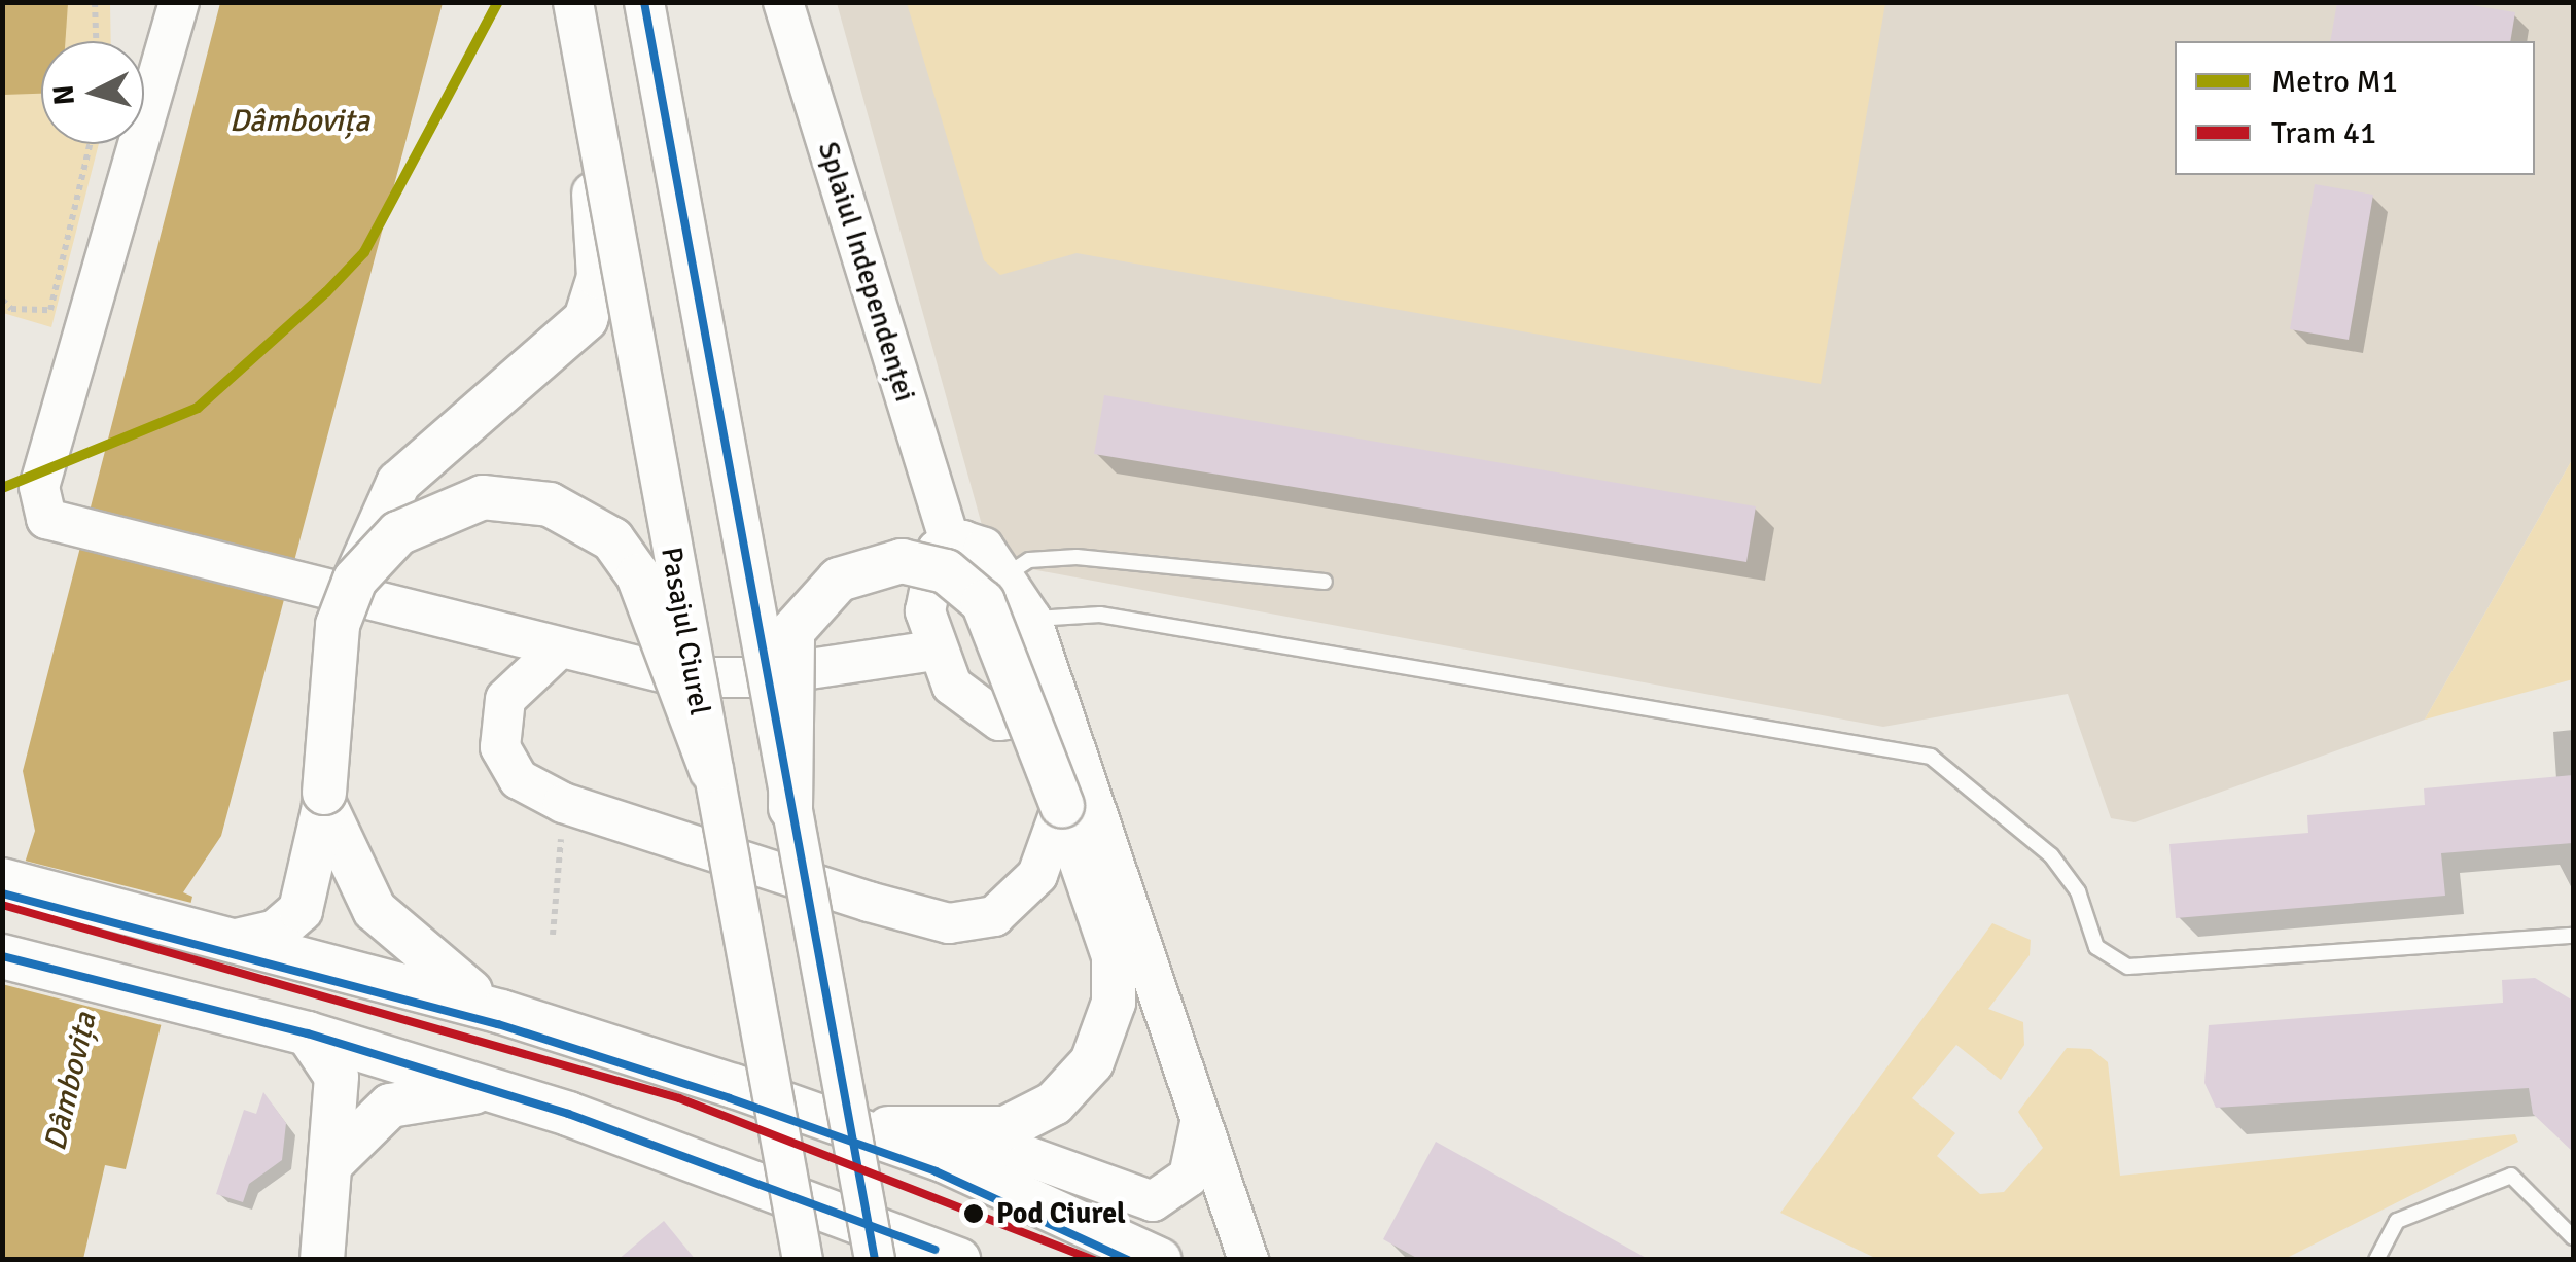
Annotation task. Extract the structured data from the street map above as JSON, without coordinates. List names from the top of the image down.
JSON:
{
  "streets": {
    "main road": ["Splaiul Independenței", "Pasajul Ciurel"]
  },
  "water": ["Dâmbovița"],
  "places": ["Pod Ciurel"],
  "lines": ["metro line M1", "tram line 41"],
  "legend": ["Metro M1", "Tram 41"],
  "north": "left"
}
